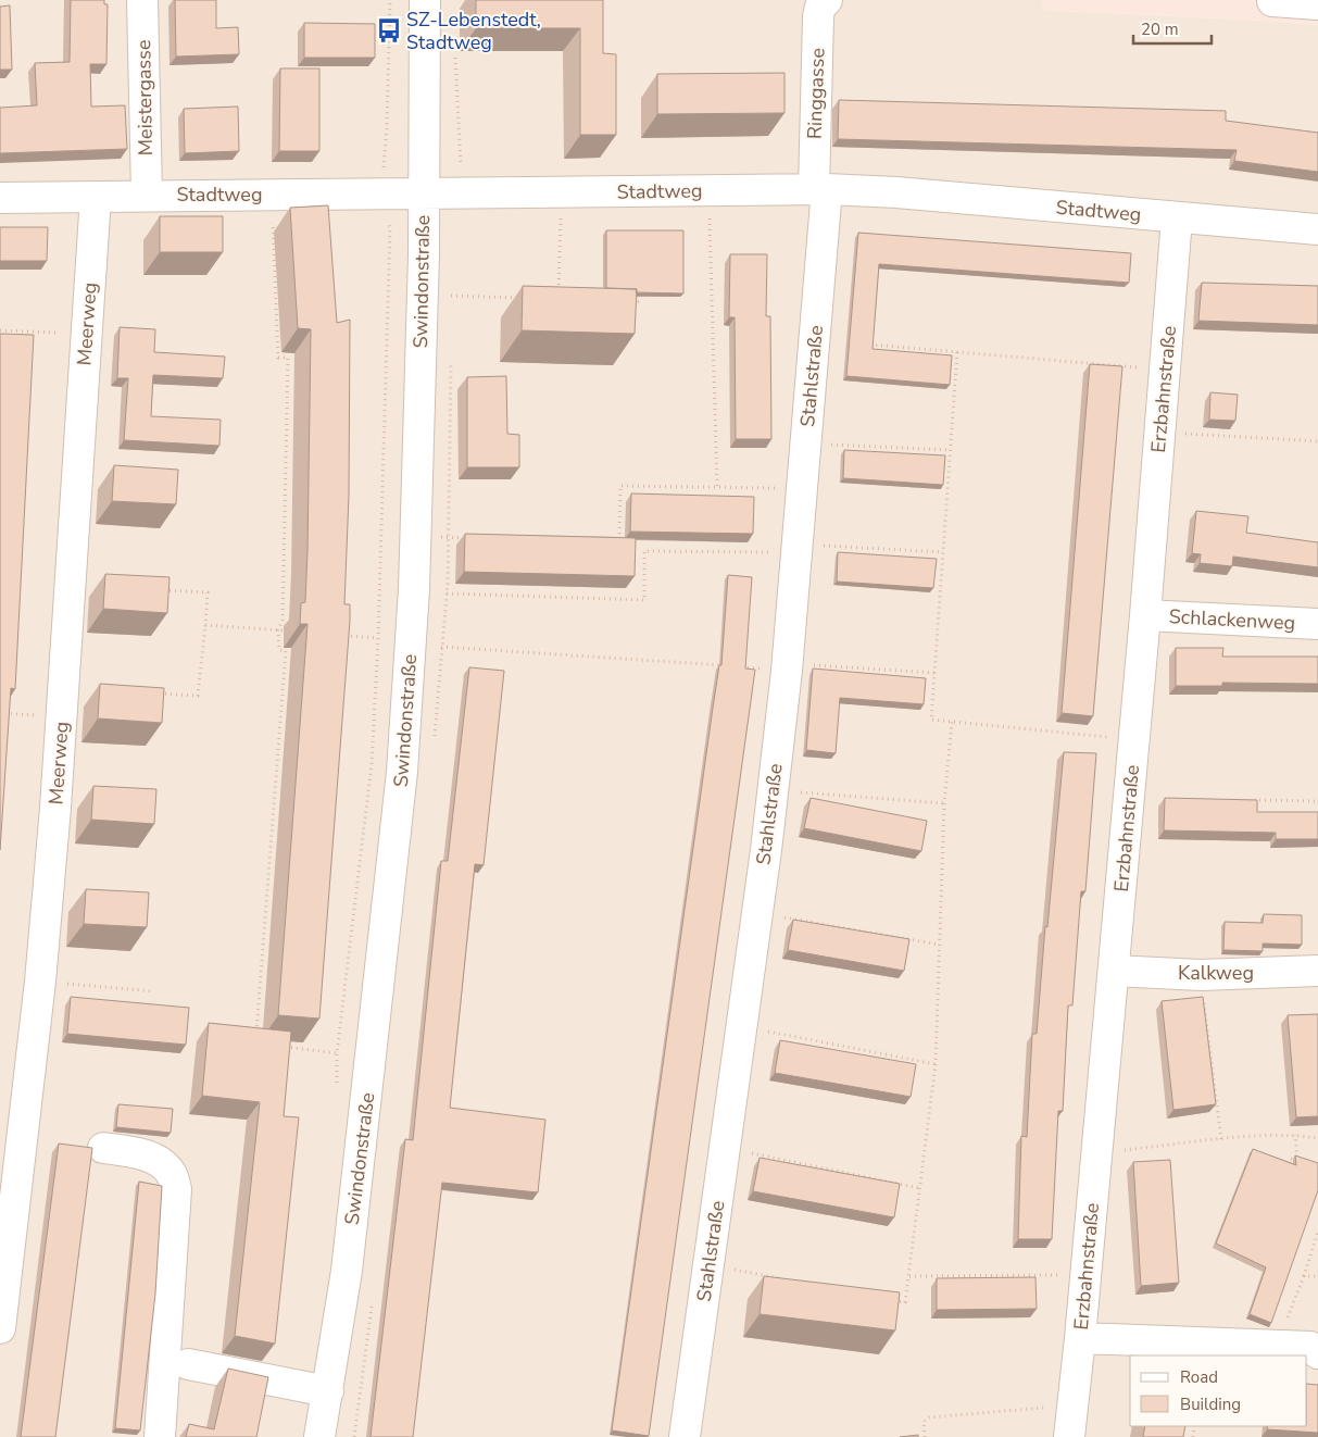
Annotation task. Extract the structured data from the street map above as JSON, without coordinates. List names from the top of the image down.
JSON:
{
  "streets": {
    "street": [
      "Ringgasse",
      "Meistergasse",
      "Stadtweg",
      "Swindonstraße",
      "Meerweg",
      "Stahlstraße",
      "Erzbahnstraße",
      "Schlackenweg",
      "Kalkweg"
    ]
  },
  "crossings": [
    ["Ringgasse", "Stadtweg"],
    ["Ringgasse", "Stahlstraße"],
    ["Meistergasse", "Stadtweg"],
    ["Stadtweg", "Swindonstraße"],
    ["Stadtweg", "Meerweg"],
    ["Stadtweg", "Stahlstraße"],
    ["Stadtweg", "Erzbahnstraße"],
    ["Erzbahnstraße", "Schlackenweg"],
    ["Erzbahnstraße", "Kalkweg"]
  ],
  "places": {
    "bus stop": ["SZ-Lebenstedt, Stadtweg"]
  },
  "legend": ["Road", "Building"],
  "scale_bar": "20 m"
}
